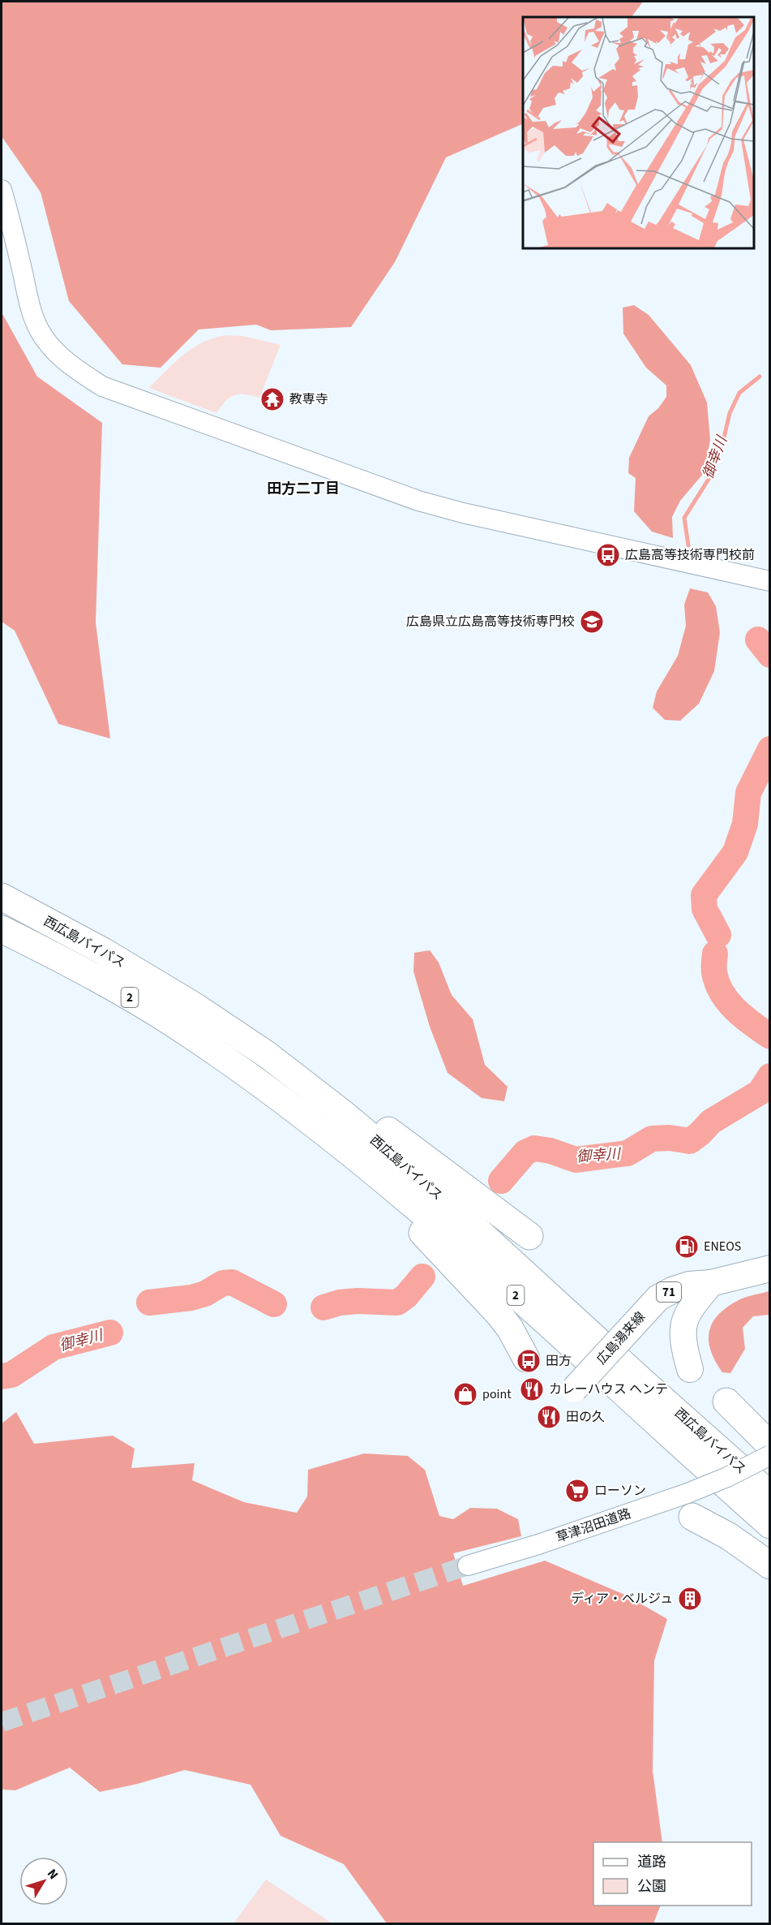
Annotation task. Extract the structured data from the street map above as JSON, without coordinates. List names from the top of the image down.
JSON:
{
  "streets": {
    "highway": ["西広島バイパス", "2"],
    "main road": ["71", "広島湯来線"],
    "street": ["草津沼田道路"]
  },
  "districts": ["田方二丁目"],
  "water": ["御幸川"],
  "places": {
    "temple": ["教専寺"],
    "bus stop": ["広島高等技術専門校前", "田方"],
    "school or university": ["広島県立広島高等技術専門校"],
    "fuel station": ["ENEOS"],
    "restaurant": ["カレーハウス ヘンテ", "田の久"],
    "shop": ["point"],
    "supermarket": ["ローソン"],
    "building": ["ディア・ベルジュ"]
  },
  "legend": ["道路", "公園"],
  "north": "top right"
}
